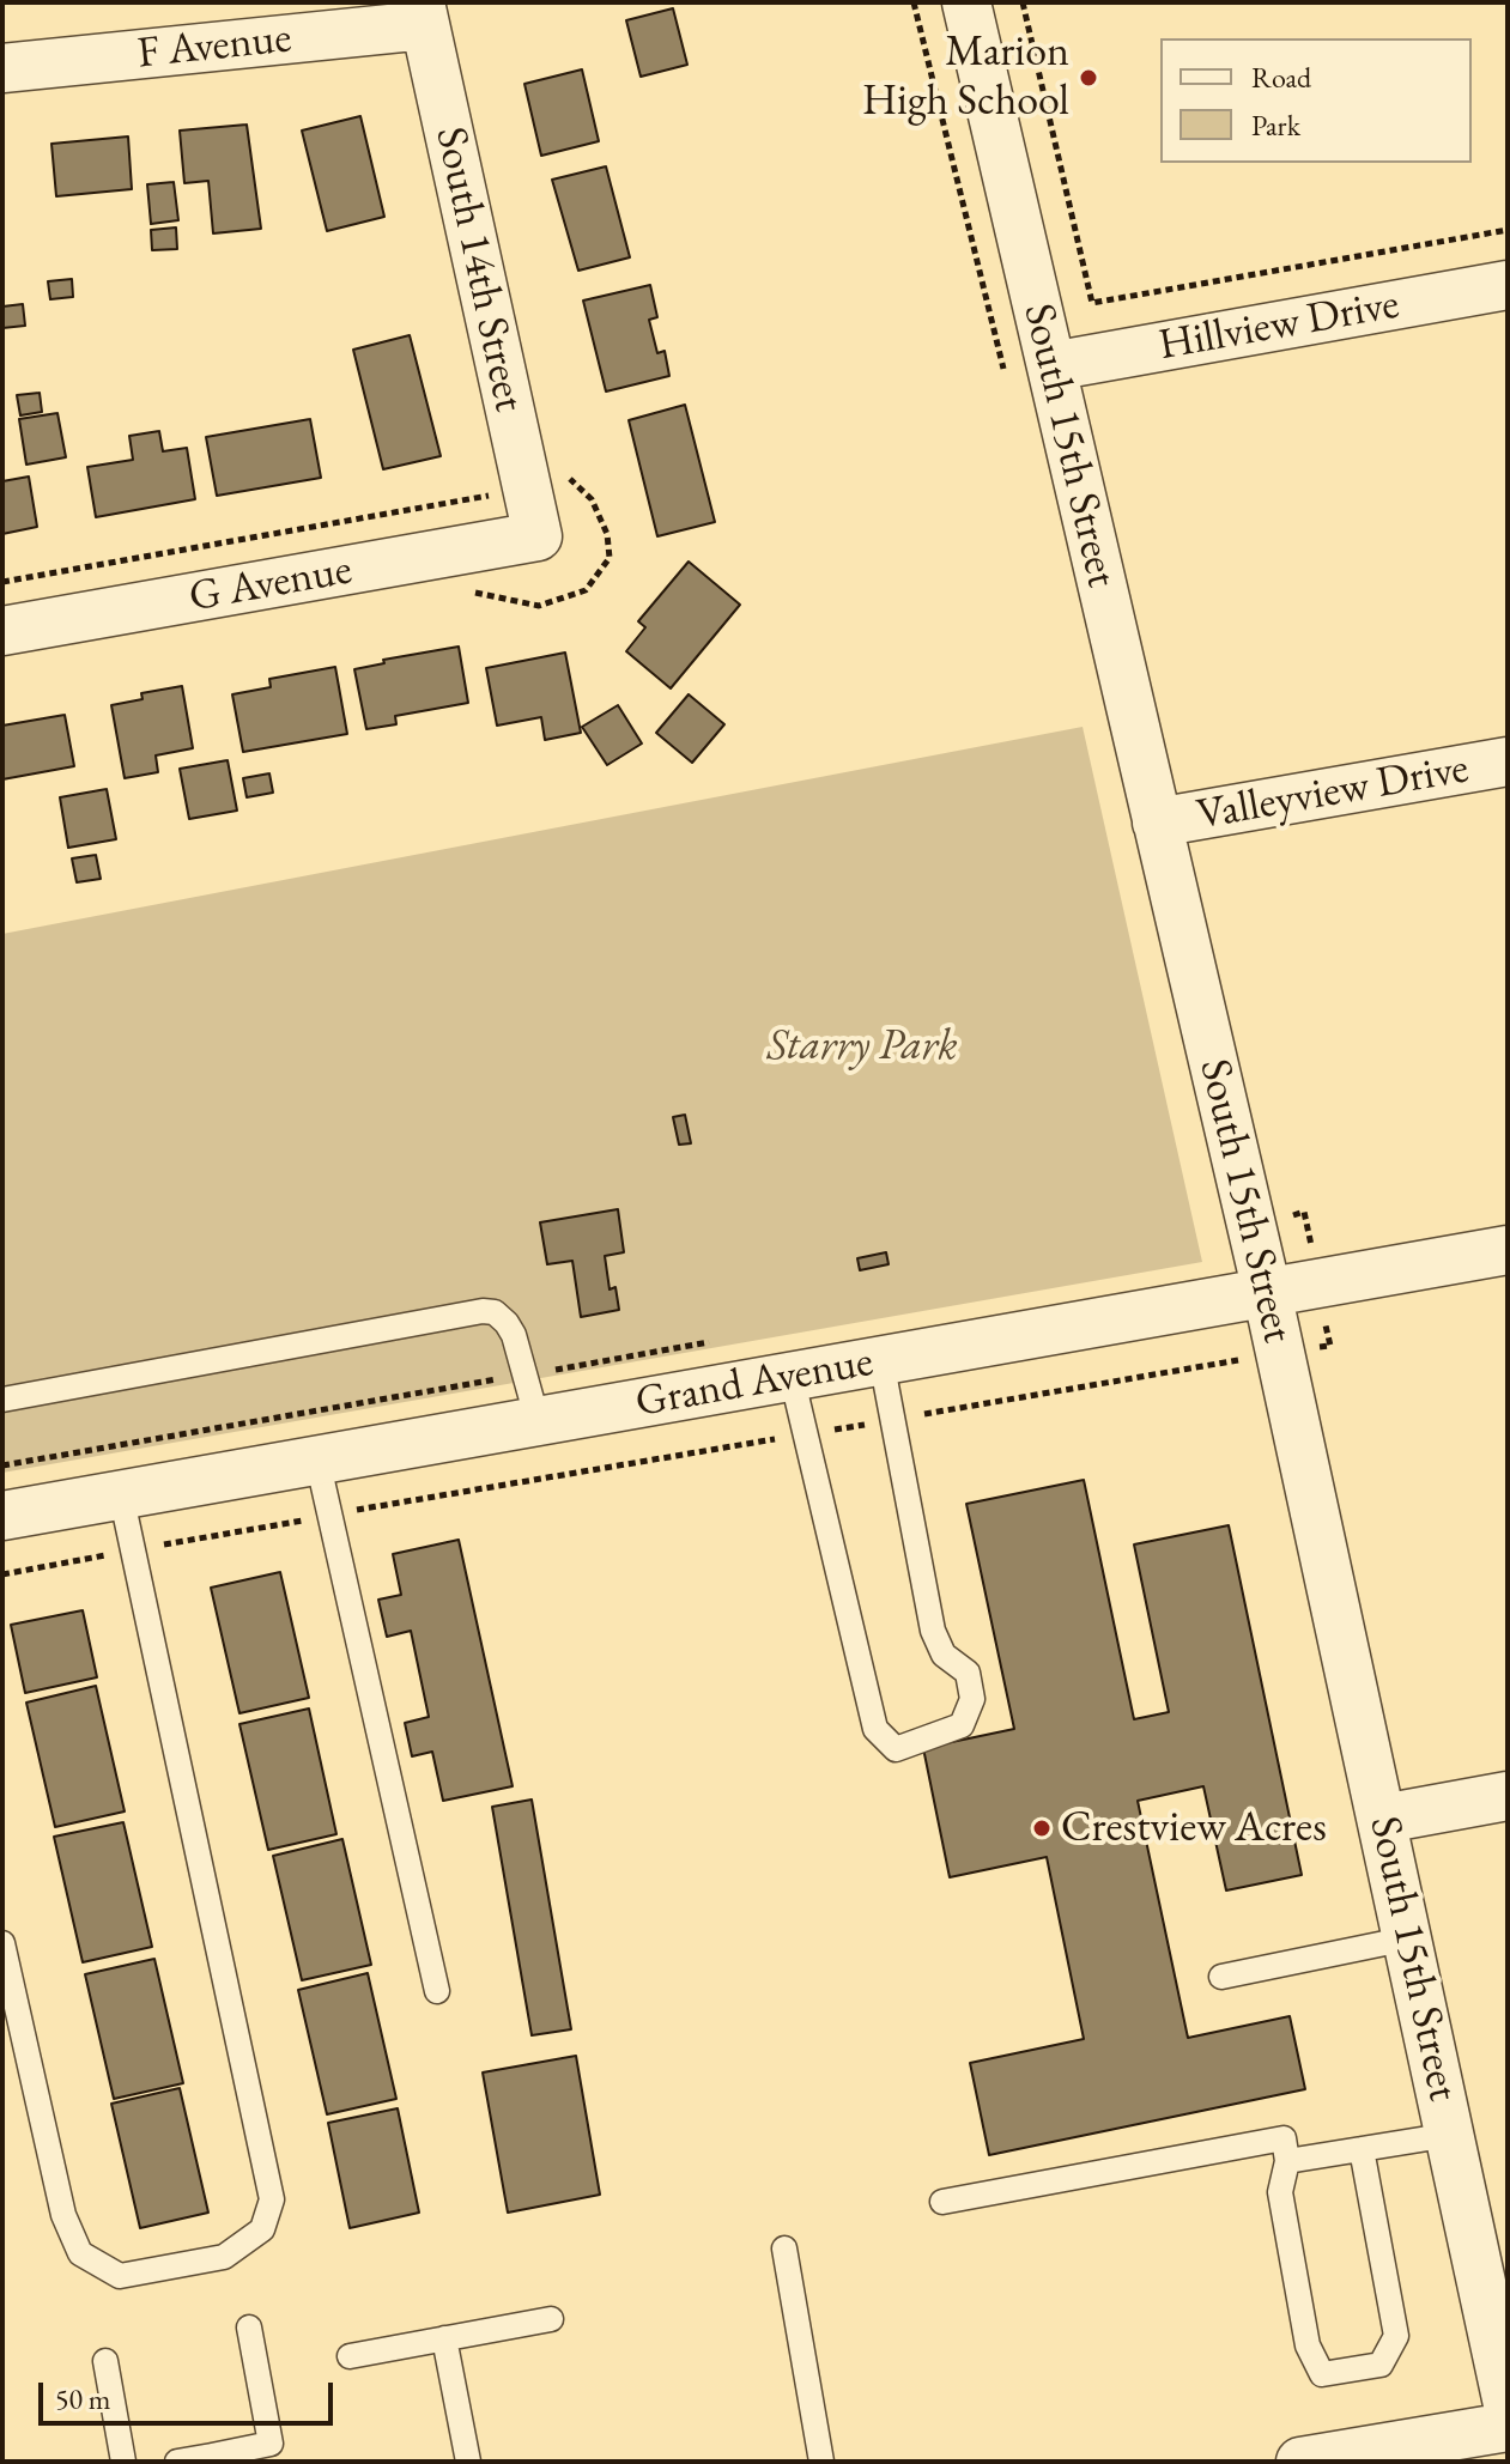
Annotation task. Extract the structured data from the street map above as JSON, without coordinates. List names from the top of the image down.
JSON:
{
  "streets": {
    "street": [
      "F Avenue",
      "South 14th Street",
      "Hillview Drive",
      "South 15th Street",
      "G Avenue",
      "Valleyview Drive",
      "Grand Avenue"
    ]
  },
  "crossings": [
    ["F Avenue", "South 14th Street"],
    ["South 14th Street", "G Avenue"],
    ["Hillview Drive", "South 15th Street"],
    ["South 15th Street", "Valleyview Drive"],
    ["South 15th Street", "Grand Avenue"]
  ],
  "parks": ["Starry Park"],
  "places": ["Marion High School", "Crestview Acres"],
  "legend": ["Road", "Park"],
  "scale_bar": "50 m"
}
